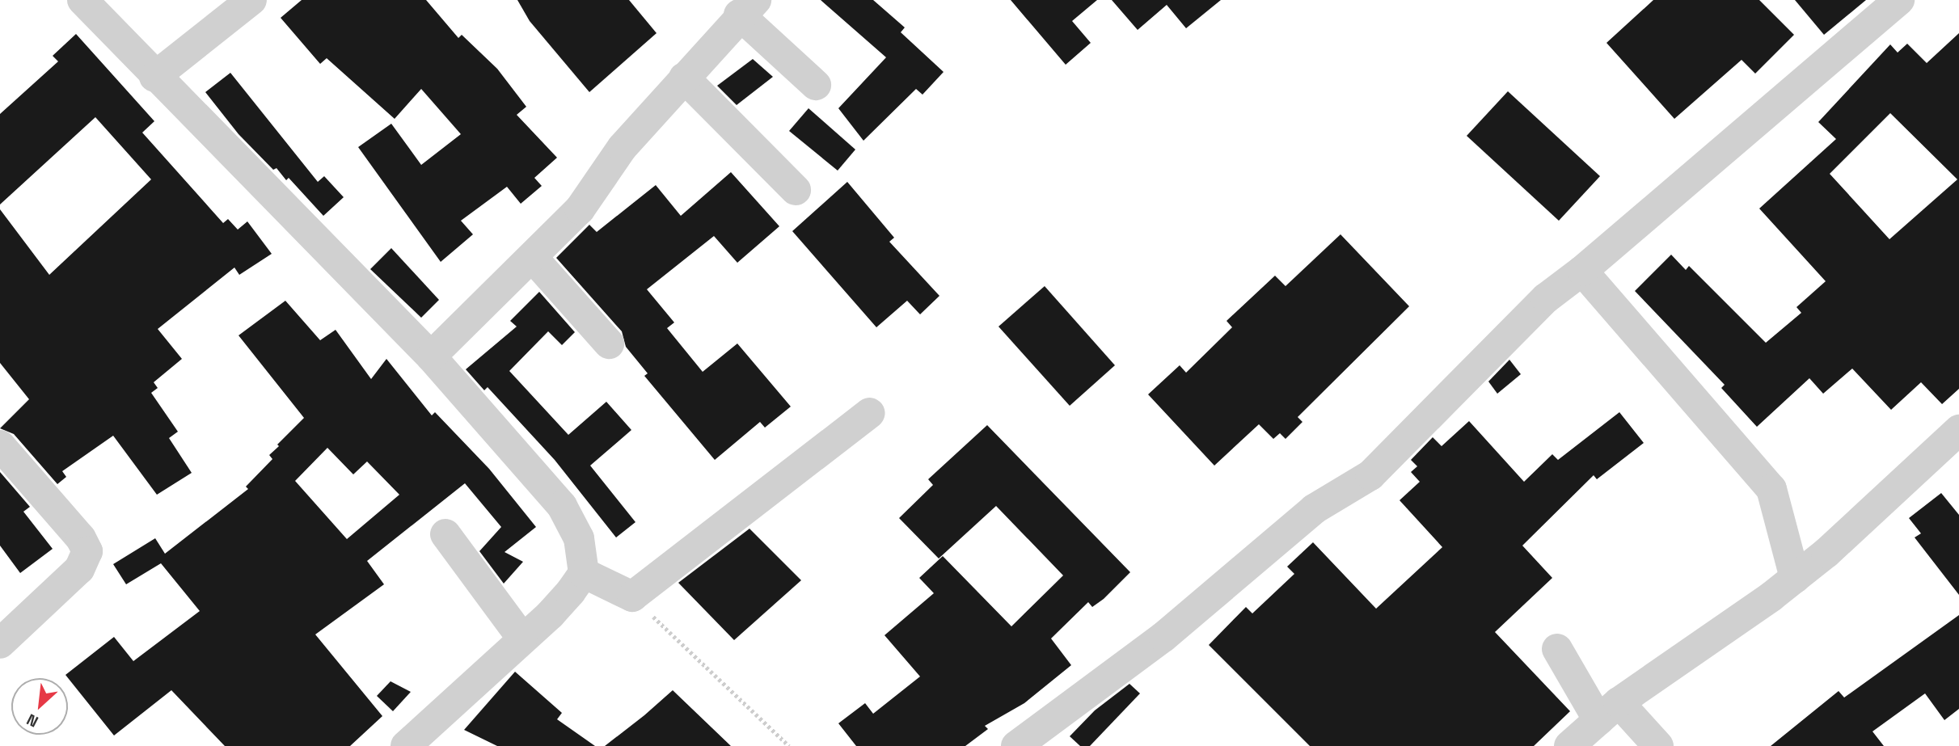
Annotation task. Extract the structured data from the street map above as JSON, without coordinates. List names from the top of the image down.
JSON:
{
  "north": "bottom left"
}
